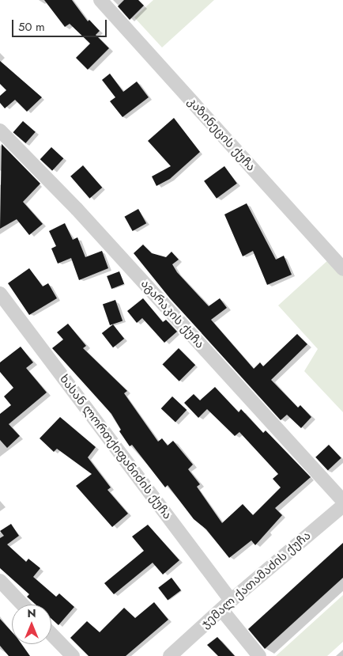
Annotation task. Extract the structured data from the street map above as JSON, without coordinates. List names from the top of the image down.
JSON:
{
  "streets": {
    "street": [
      "კაზინეცის ქუჩა",
      "აგარაკის ქუჩა",
      "ხასან ლორთქიფანიძის ქუჩა",
      "ჯემალ ქათამაძის ქუჩა"
    ]
  },
  "crossings": [
    ["ხასან ლორთქიფანიძის ქუჩა", "ჯემალ ქათამაძის ქუჩა"]
  ],
  "scale_bar": "50 m",
  "north": "top"
}
